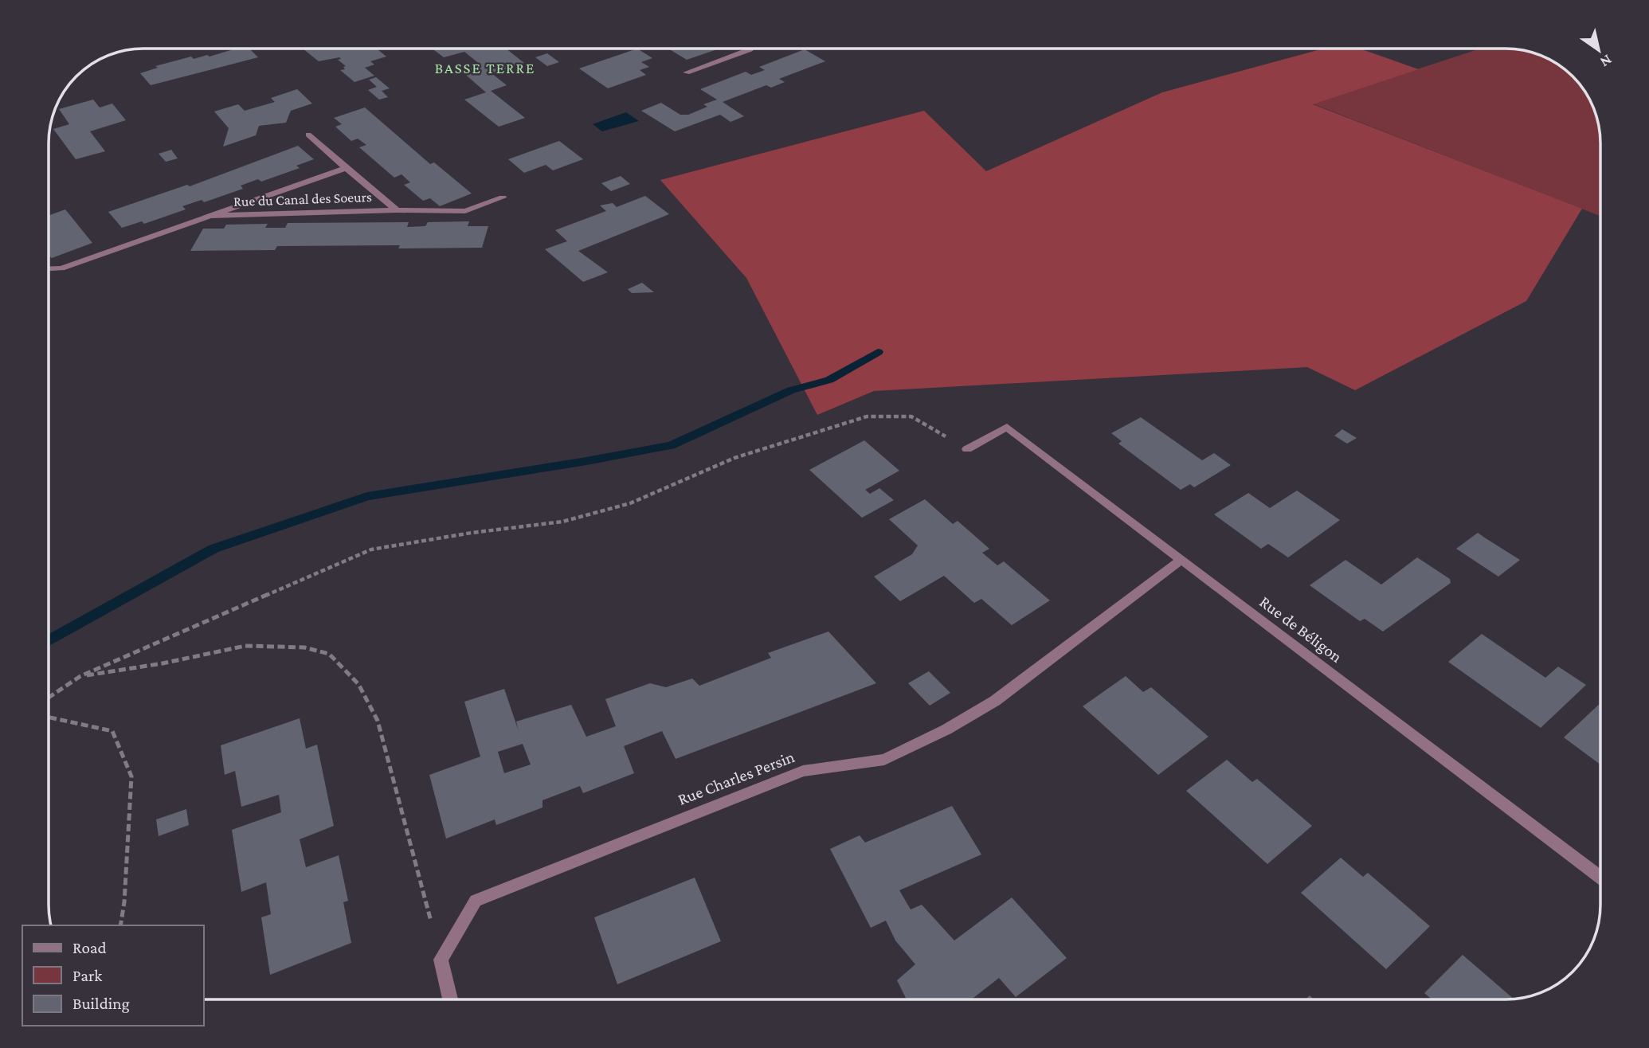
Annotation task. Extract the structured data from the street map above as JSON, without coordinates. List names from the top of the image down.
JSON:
{
  "streets": {
    "street": ["Rue du Canal des Soeurs", "Rue de Béligon", "Rue Charles Persin"]
  },
  "crossings": [
    ["Rue de Béligon", "Rue Charles Persin"]
  ],
  "districts": ["BASSE TERRE"],
  "legend": ["Road", "Park", "Building"],
  "north": "bottom right"
}
